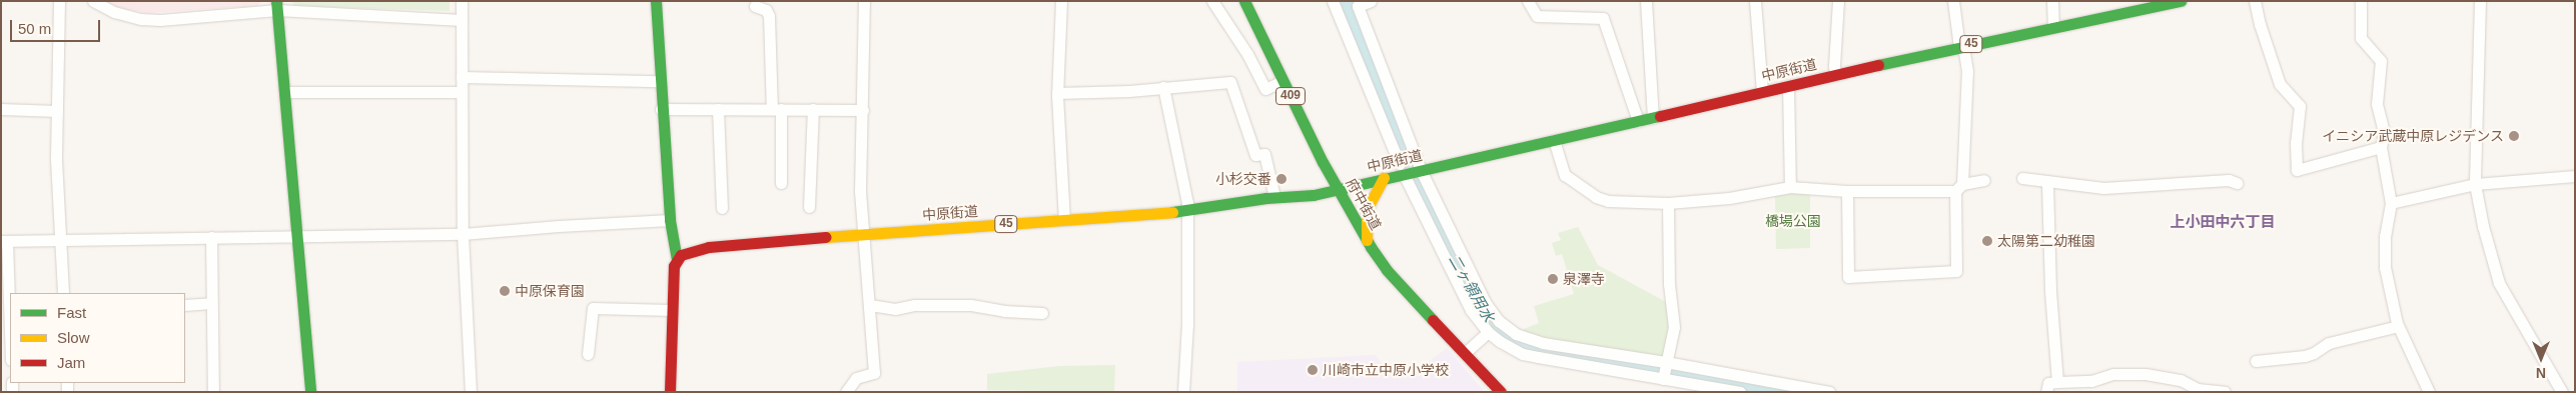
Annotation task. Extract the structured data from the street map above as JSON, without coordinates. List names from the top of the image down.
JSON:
{
  "streets": {
    "main road": [
      "45",
      "中原街道",
      "409",
      "府中街道"
    ]
  },
  "crossings": [
    ["中原街道", "府中街道"]
  ],
  "districts": ["上小田中六丁目"],
  "water": ["二ヶ領用水"],
  "parks": ["橋場公園"],
  "places": [
    "イニシア武蔵中原レジデンス",
    "小杉交番",
    "太陽第二幼稚園",
    "泉澤寺",
    "中原保育園",
    "川崎市立中原小学校"
  ],
  "legend": ["Fast", "Slow", "Jam"],
  "scale_bar": "50 m",
  "north": "bottom"
}
